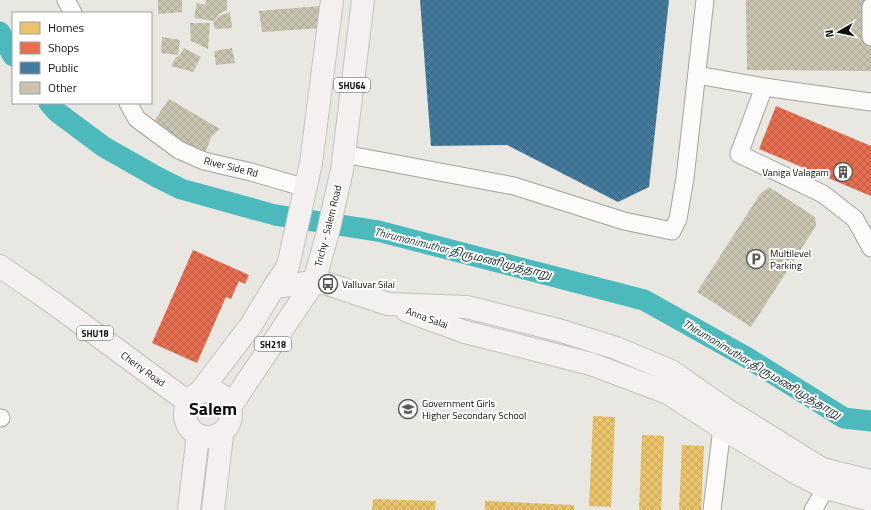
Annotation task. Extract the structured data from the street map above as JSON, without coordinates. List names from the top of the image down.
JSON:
{
  "streets": {
    "main road": [
      "SHU64",
      "Trichy - Salem Road",
      "Anna Salai",
      "SHU18",
      "SH218",
      "Cherry Road"
    ],
    "street": ["River Side Rd"]
  },
  "crossings": [
    ["SHU64", "Trichy - Salem Road"],
    ["Trichy - Salem Road", "SH218"],
    ["SH218", "Cherry Road"]
  ],
  "districts": ["Salem"],
  "water": ["Thirumanimuthar திருமணிமுத்தாறு"],
  "places": {
    "building": ["Vaniga Valagam"],
    "parking": ["Multilevel Parking"],
    "bus stop": ["Valluvar Silai"],
    "school or university": ["Government Girls Higher Secondary School"]
  },
  "legend": [
    "Homes",
    "Shops",
    "Public",
    "Other"
  ],
  "north": "left"
}
